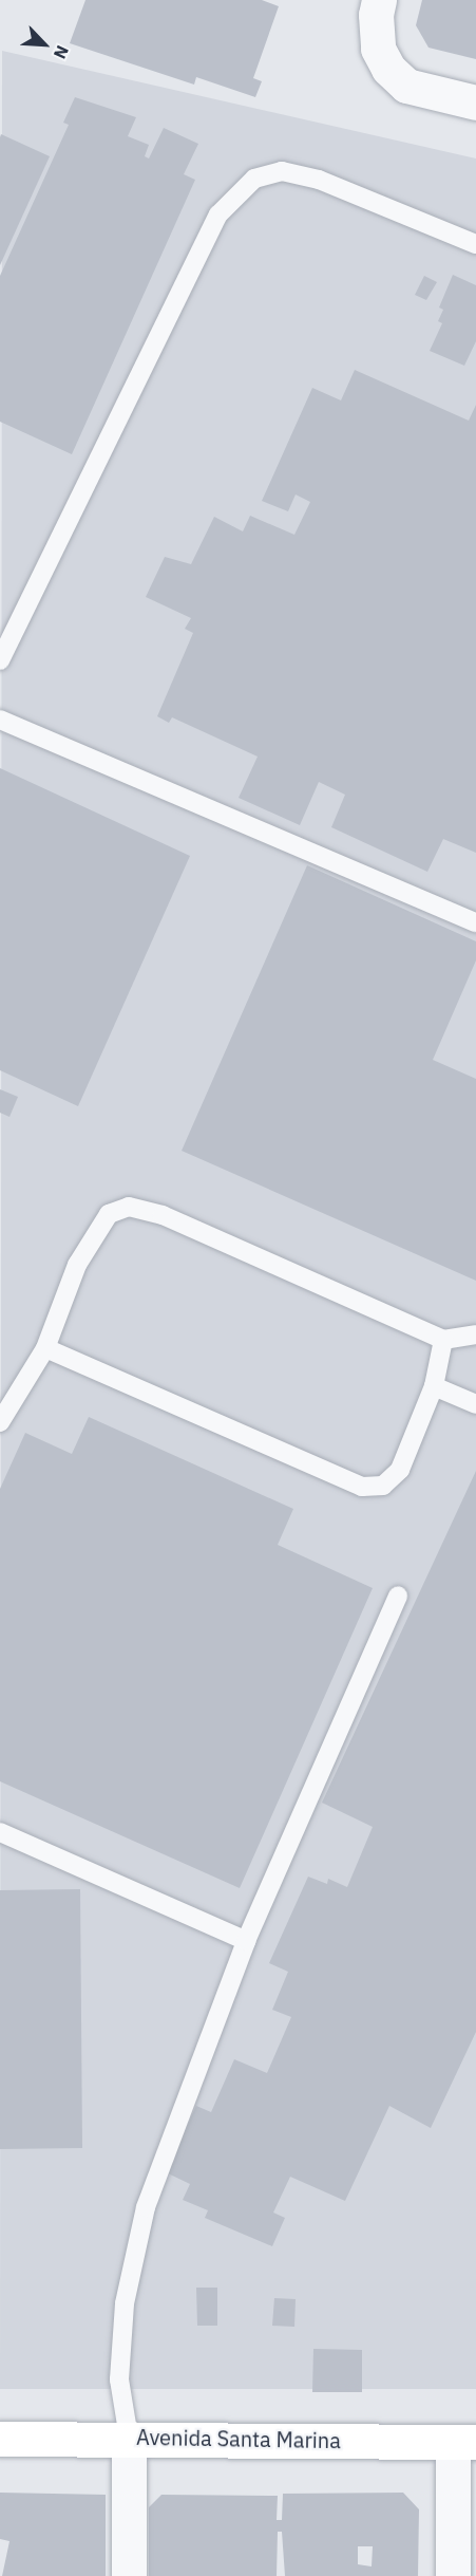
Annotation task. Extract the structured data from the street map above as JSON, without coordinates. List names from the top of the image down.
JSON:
{
  "streets": {
    "street": ["Avenida Santa Marina"]
  },
  "north": "bottom right"
}
